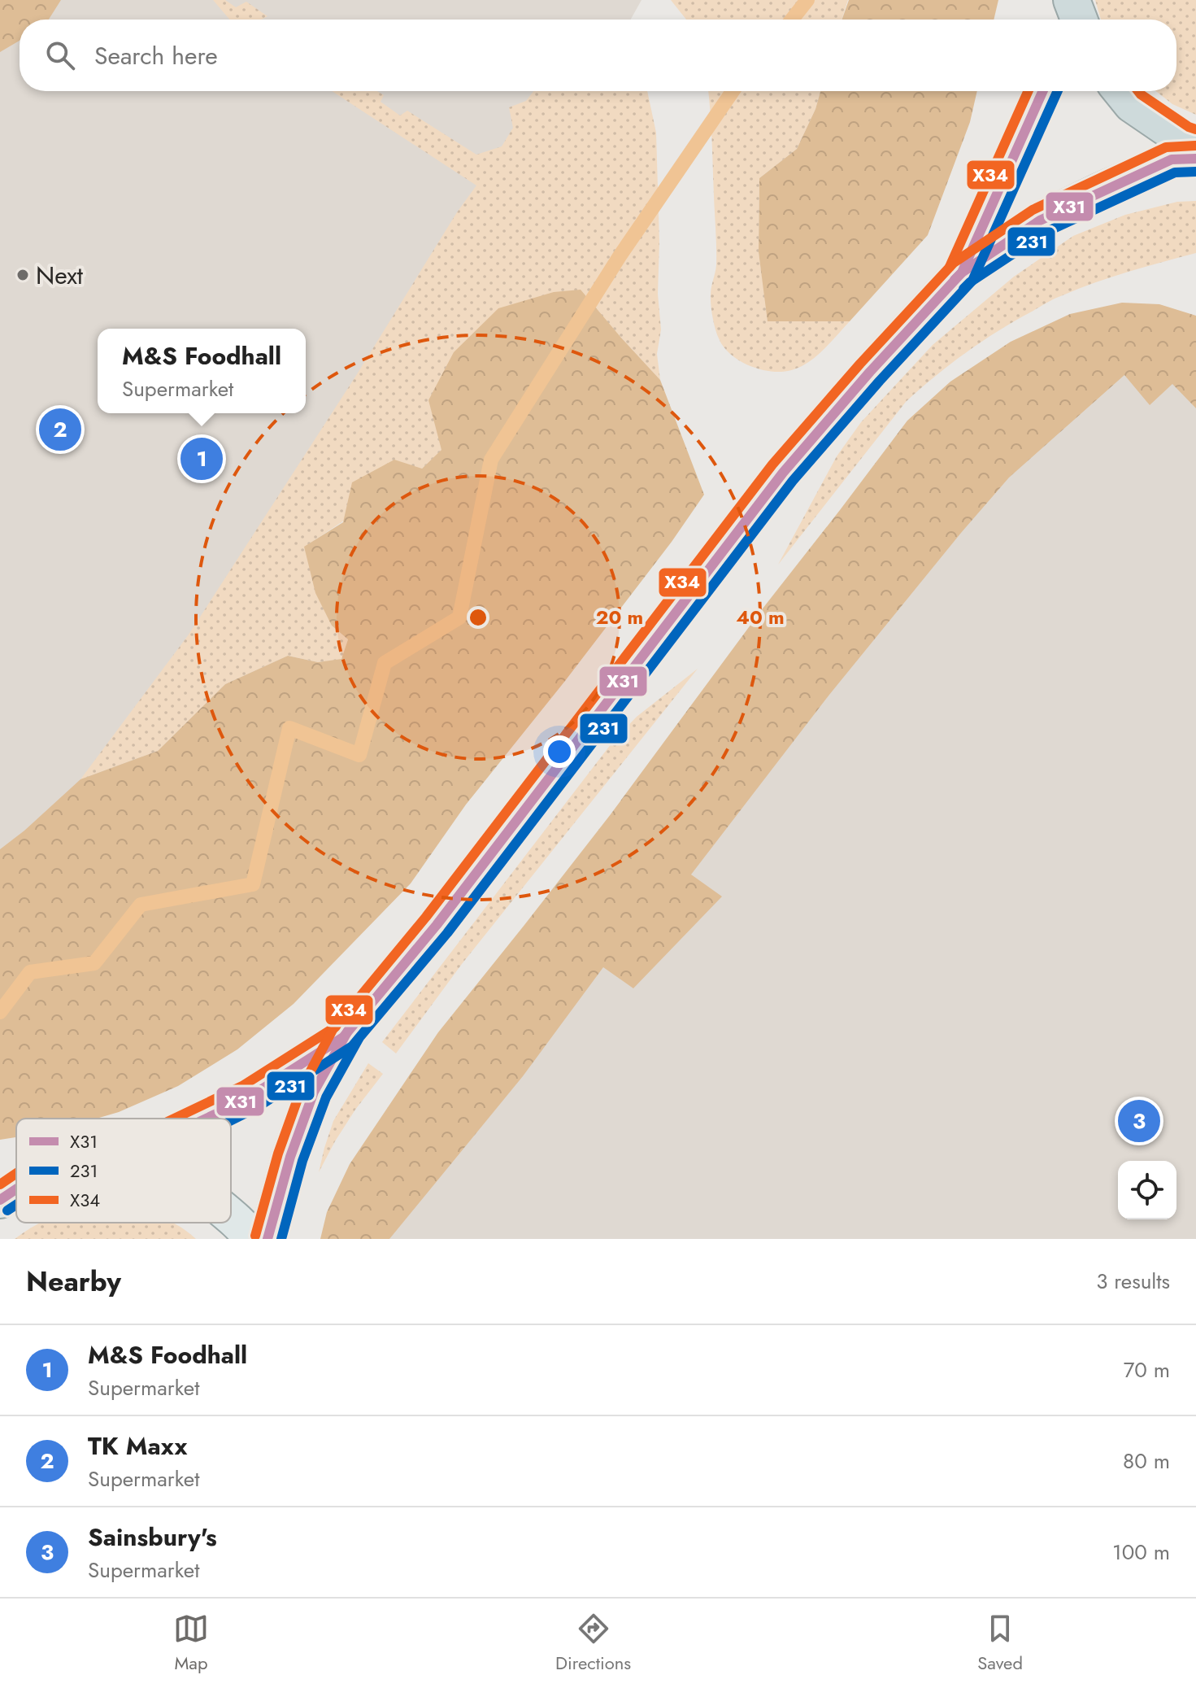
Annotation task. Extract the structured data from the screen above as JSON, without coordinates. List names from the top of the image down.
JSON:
{
  "places": ["Next"],
  "lines": ["transit line X31", "transit line 231", "transit line X34"],
  "legend": ["X31", "231", "X34"],
  "page": {
    "search": "Search here",
    "popup": ["M&S Foodhall", "Supermarket"],
    "pins": ["2", "1", "3"],
    "heading": ["Nearby", "3 results"],
    "list": [
      {
        "mark": "1",
        "name": "M&S Foodhall",
        "note": "Supermarket",
        "value": "70 m"
      },
      {
        "mark": "2",
        "name": "TK Maxx",
        "note": "Supermarket",
        "value": "80 m"
      },
      {
        "mark": "3",
        "name": "Sainsbury's",
        "note": "Supermarket",
        "value": "100 m"
      }
    ],
    "nav": ["Map", "Directions", "Saved"]
  },
  "rings": ["20 m", "40 m"]
}
